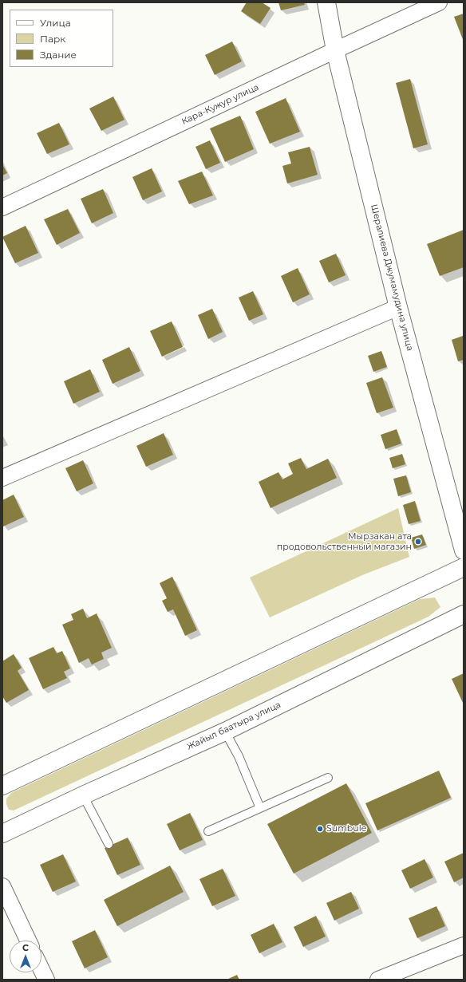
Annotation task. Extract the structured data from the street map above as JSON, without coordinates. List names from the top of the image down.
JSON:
{
  "streets": {
    "main road": ["Шералиева Джумамудина улица", "Жайыл баатыра улица"],
    "street": ["Кара-Кужур улица"]
  },
  "crossings": [
    ["Кара-Кужур улица", "Шералиева Джумамудина улица"]
  ],
  "places": ["Мырзакан ата продовольственный магазин", "Sumbule"],
  "legend": ["Улица", "Парк", "Здание"],
  "north": "top"
}
